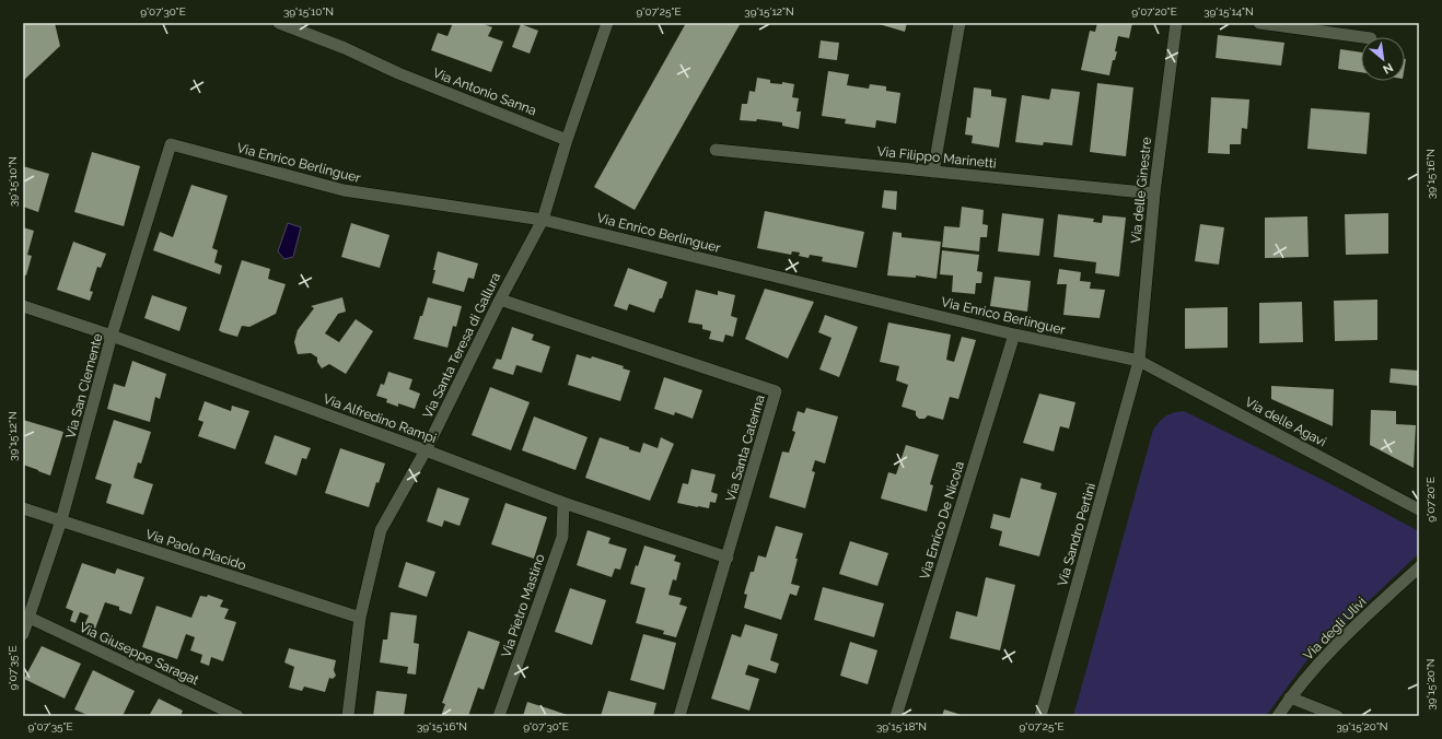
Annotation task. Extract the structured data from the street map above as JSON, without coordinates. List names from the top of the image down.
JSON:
{
  "streets": {
    "street": [
      "Via Antonio Sanna",
      "Via Filippo Marinetti",
      "Via Enrico Berlinguer",
      "Via delle Ginestre",
      "Via Santa Teresa di Gallura",
      "Via San Clemente",
      "Via Alfredino Rampi",
      "Via delle Agavi",
      "Via Santa Caterina",
      "Via Enrico De Nicola",
      "Via Sandro Pertini",
      "Via Paolo Placido",
      "Via Pietro Mastino",
      "Via degli Ulivi",
      "Via Giuseppe Saragat"
    ]
  },
  "crossings": [
    ["Via Antonio Sanna", "Via Santa Teresa di Gallura"],
    ["Via Filippo Marinetti", "Via delle Ginestre"],
    ["Via Enrico Berlinguer", "Via delle Ginestre"],
    ["Via Enrico Berlinguer", "Via Santa Teresa di Gallura"],
    ["Via Enrico Berlinguer", "Via San Clemente"],
    ["Via Enrico Berlinguer", "Via delle Agavi"],
    ["Via Enrico Berlinguer", "Via Enrico De Nicola"],
    ["Via Enrico Berlinguer", "Via Sandro Pertini"],
    ["Via delle Ginestre", "Via delle Agavi"],
    ["Via delle Ginestre", "Via Sandro Pertini"],
    ["Via Santa Teresa di Gallura", "Via Alfredino Rampi"],
    ["Via Santa Teresa di Gallura", "Via Santa Caterina"],
    ["Via Santa Teresa di Gallura", "Via Paolo Placido"],
    ["Via San Clemente", "Via Alfredino Rampi"],
    ["Via San Clemente", "Via Paolo Placido"],
    ["Via San Clemente", "Via Giuseppe Saragat"],
    ["Via Alfredino Rampi", "Via Santa Caterina"],
    ["Via Alfredino Rampi", "Via Pietro Mastino"],
    ["Via delle Agavi", "Via Sandro Pertini"]
  ],
  "north": "bottom right",
  "coordinates": [
    "9°07'30\"E",
    "39°15'10\"N",
    "9°07'25\"E",
    "39°15'12\"N",
    "9°07'20\"E",
    "39°15'14\"N",
    "39°15'16\"N",
    "9°07'35\"E",
    "39°15'20\"N",
    "39°15'18\"N"
  ]
}
